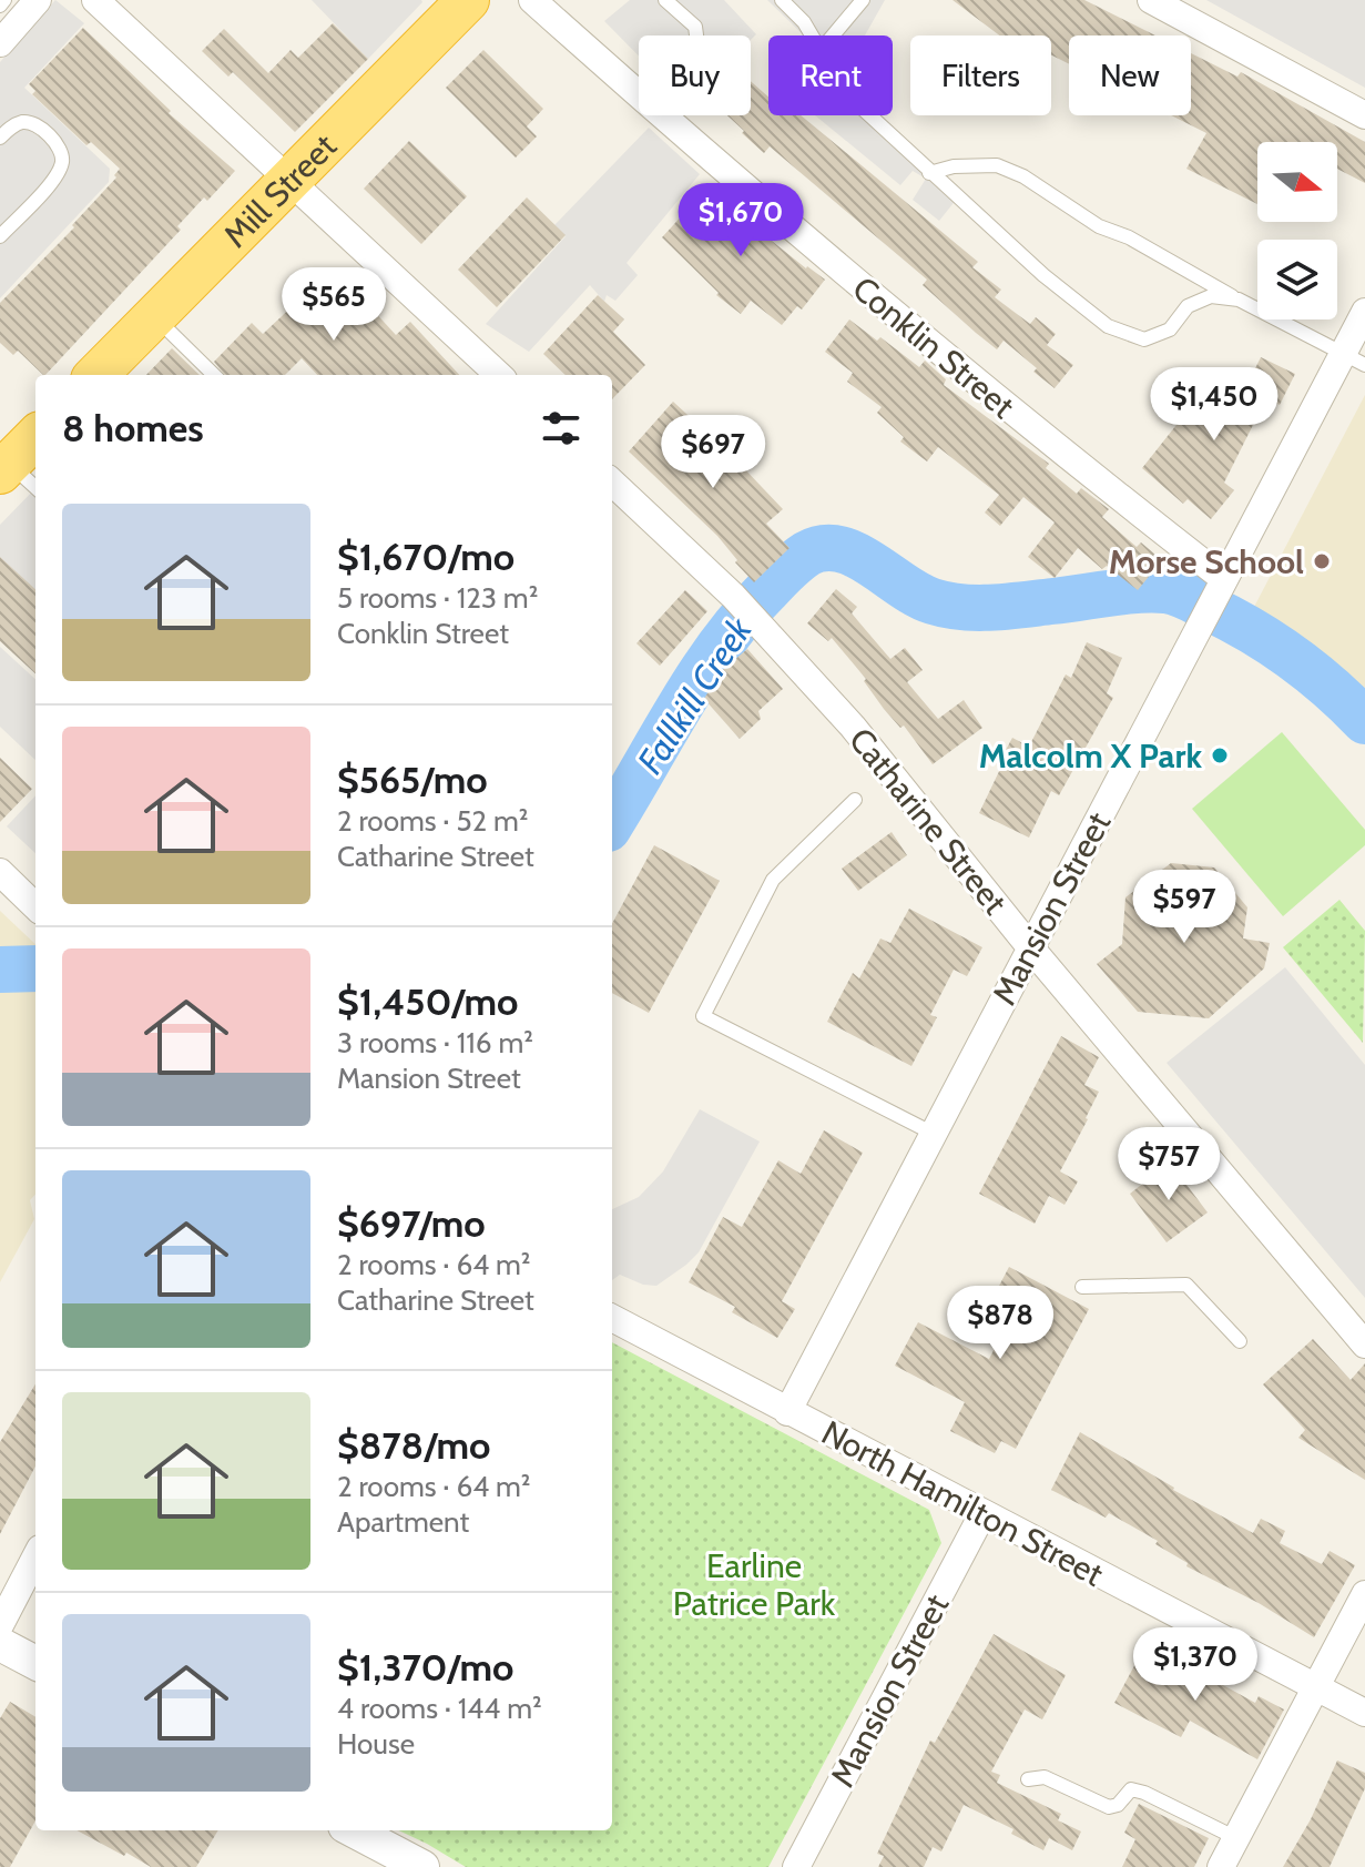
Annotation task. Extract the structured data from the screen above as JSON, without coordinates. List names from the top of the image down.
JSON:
{
  "streets": {
    "highway": ["Mill Street"],
    "street": [
      "Conklin Street",
      "Catharine Street",
      "Mansion Street",
      "North Hamilton Street"
    ]
  },
  "crossings": [
    ["Conklin Street", "Mansion Street"],
    ["Catharine Street", "Mansion Street"],
    ["Mansion Street", "North Hamilton Street"]
  ],
  "water": ["Fallkill Creek"],
  "parks": ["Earline Patrice Park"],
  "places": ["Morse School", "Malcolm X Park"],
  "north": "right",
  "page": {
    "chip": [
      "Buy",
      "Rent",
      "Filters",
      "New"
    ],
    "price": [
      "$1,670",
      "$565",
      "$1,450",
      "$697",
      "$597",
      "$757",
      "$878",
      "$1,370"
    ],
    "heading": "8 homes",
    "list": [
      {
        "name": "$1,670/mo",
        "note": "5 rooms · 123 m² · Conklin Street"
      },
      {
        "name": "$565/mo",
        "note": "2 rooms · 52 m² · Catharine Street"
      },
      {
        "name": "$1,450/mo",
        "note": "3 rooms · 116 m² · Mansion Street"
      },
      {
        "name": "$697/mo",
        "note": "2 rooms · 64 m² · Catharine Street"
      },
      {
        "name": "$878/mo",
        "note": "2 rooms · 64 m² · Apartment"
      },
      {
        "name": "$1,370/mo",
        "note": "4 rooms · 144 m² · House"
      }
    ]
  }
}
